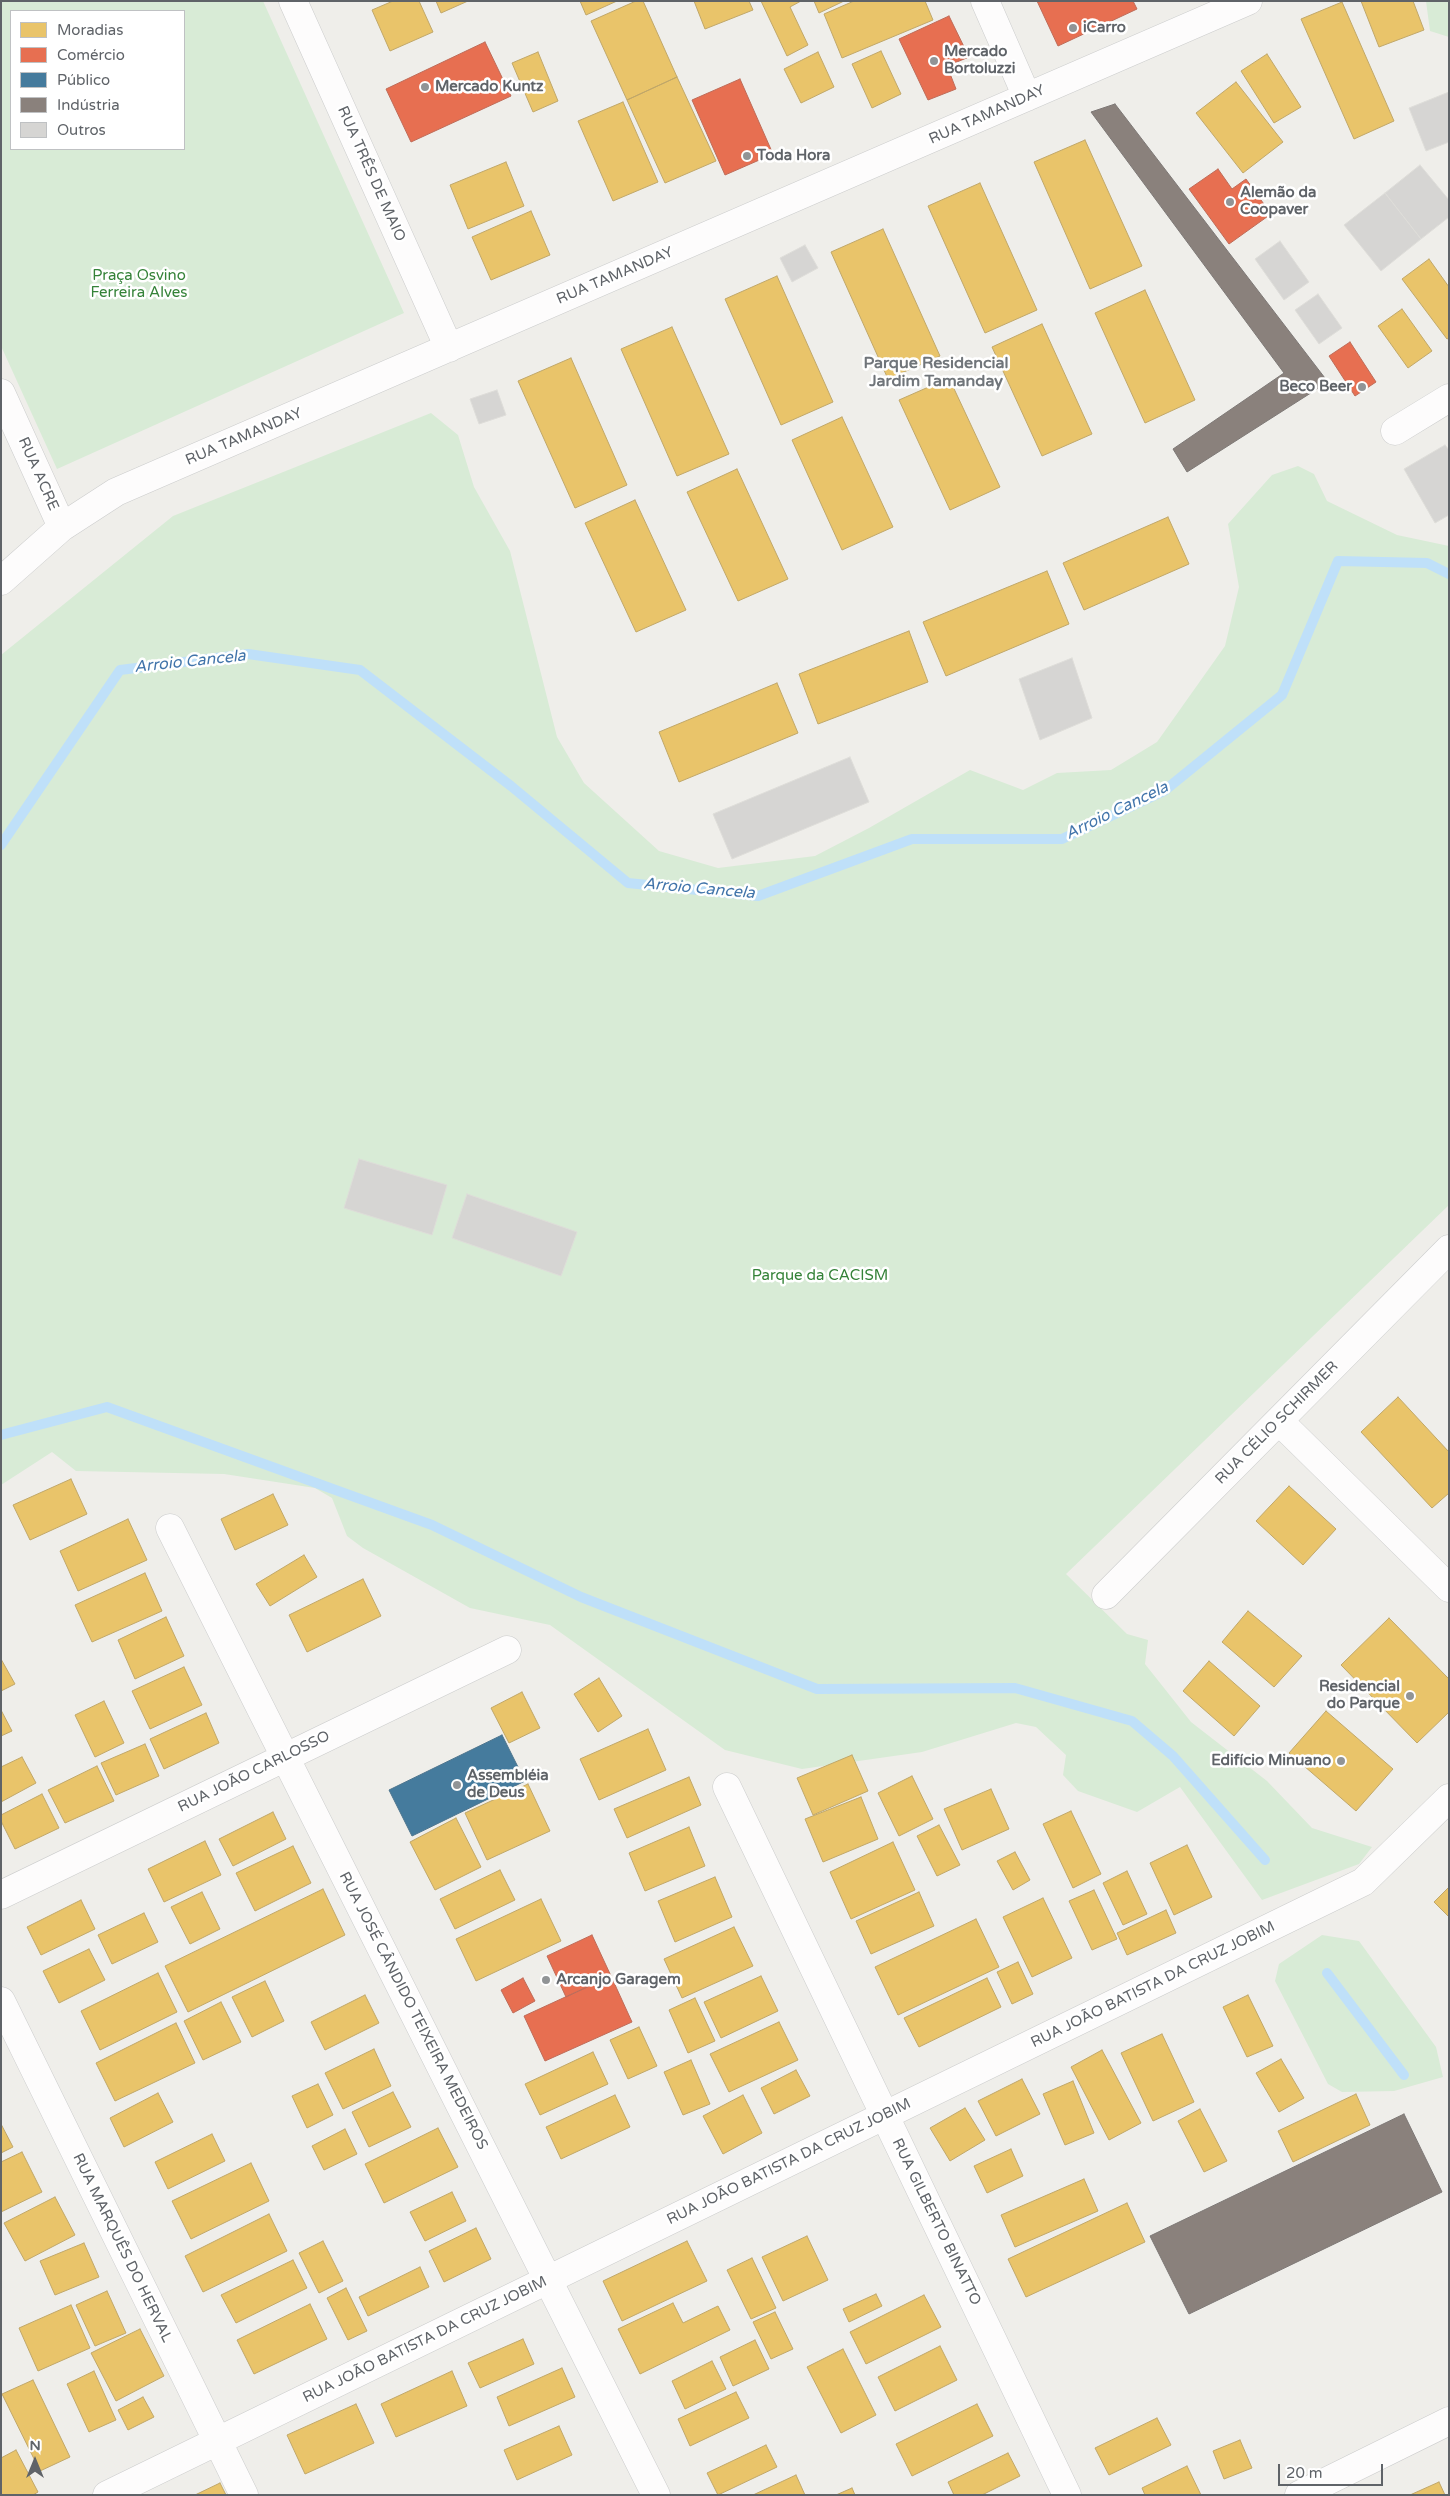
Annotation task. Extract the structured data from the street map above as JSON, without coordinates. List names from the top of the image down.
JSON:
{
  "streets": {
    "street": [
      "RUA TAMANDAY",
      "RUA TRÊS DE MAIO",
      "RUA ACRE",
      "RUA CÉLIO SCHIRMER",
      "RUA JOÃO CARLOSSO",
      "RUA JOÃO BATISTA DA CRUZ JOBIM",
      "RUA JOSÉ CÂNDIDO TEIXEIRA MEDEIROS",
      "RUA GILBERTO BINATTO",
      "RUA MARQUÊS DO HERVAL"
    ]
  },
  "crossings": [
    ["RUA TAMANDAY", "RUA TRÊS DE MAIO"],
    ["RUA TAMANDAY", "RUA ACRE"],
    ["RUA JOÃO CARLOSSO", "RUA JOSÉ CÂNDIDO TEIXEIRA MEDEIROS"],
    ["RUA JOÃO BATISTA DA CRUZ JOBIM", "RUA JOSÉ CÂNDIDO TEIXEIRA MEDEIROS"],
    ["RUA JOÃO BATISTA DA CRUZ JOBIM", "RUA GILBERTO BINATTO"],
    ["RUA JOÃO BATISTA DA CRUZ JOBIM", "RUA MARQUÊS DO HERVAL"]
  ],
  "districts": ["Parque Residencial Jardim Tamanday"],
  "water": ["Arroio Cancela"],
  "parks": ["Praça Osvino Ferreira Alves", "Parque da CACISM"],
  "places": [
    "iCarro",
    "Mercado Bortoluzzi",
    "Mercado Kuntz",
    "Toda Hora",
    "Alemão da Coopaver",
    "Beco Beer",
    "Residencial do Parque",
    "Edifício Minuano",
    "Assembléia de Deus",
    "Arcanjo Garagem"
  ],
  "legend": [
    "Moradias",
    "Comércio",
    "Público",
    "Indústria",
    "Outros"
  ],
  "scale_bar": "20 m",
  "north": "top"
}
